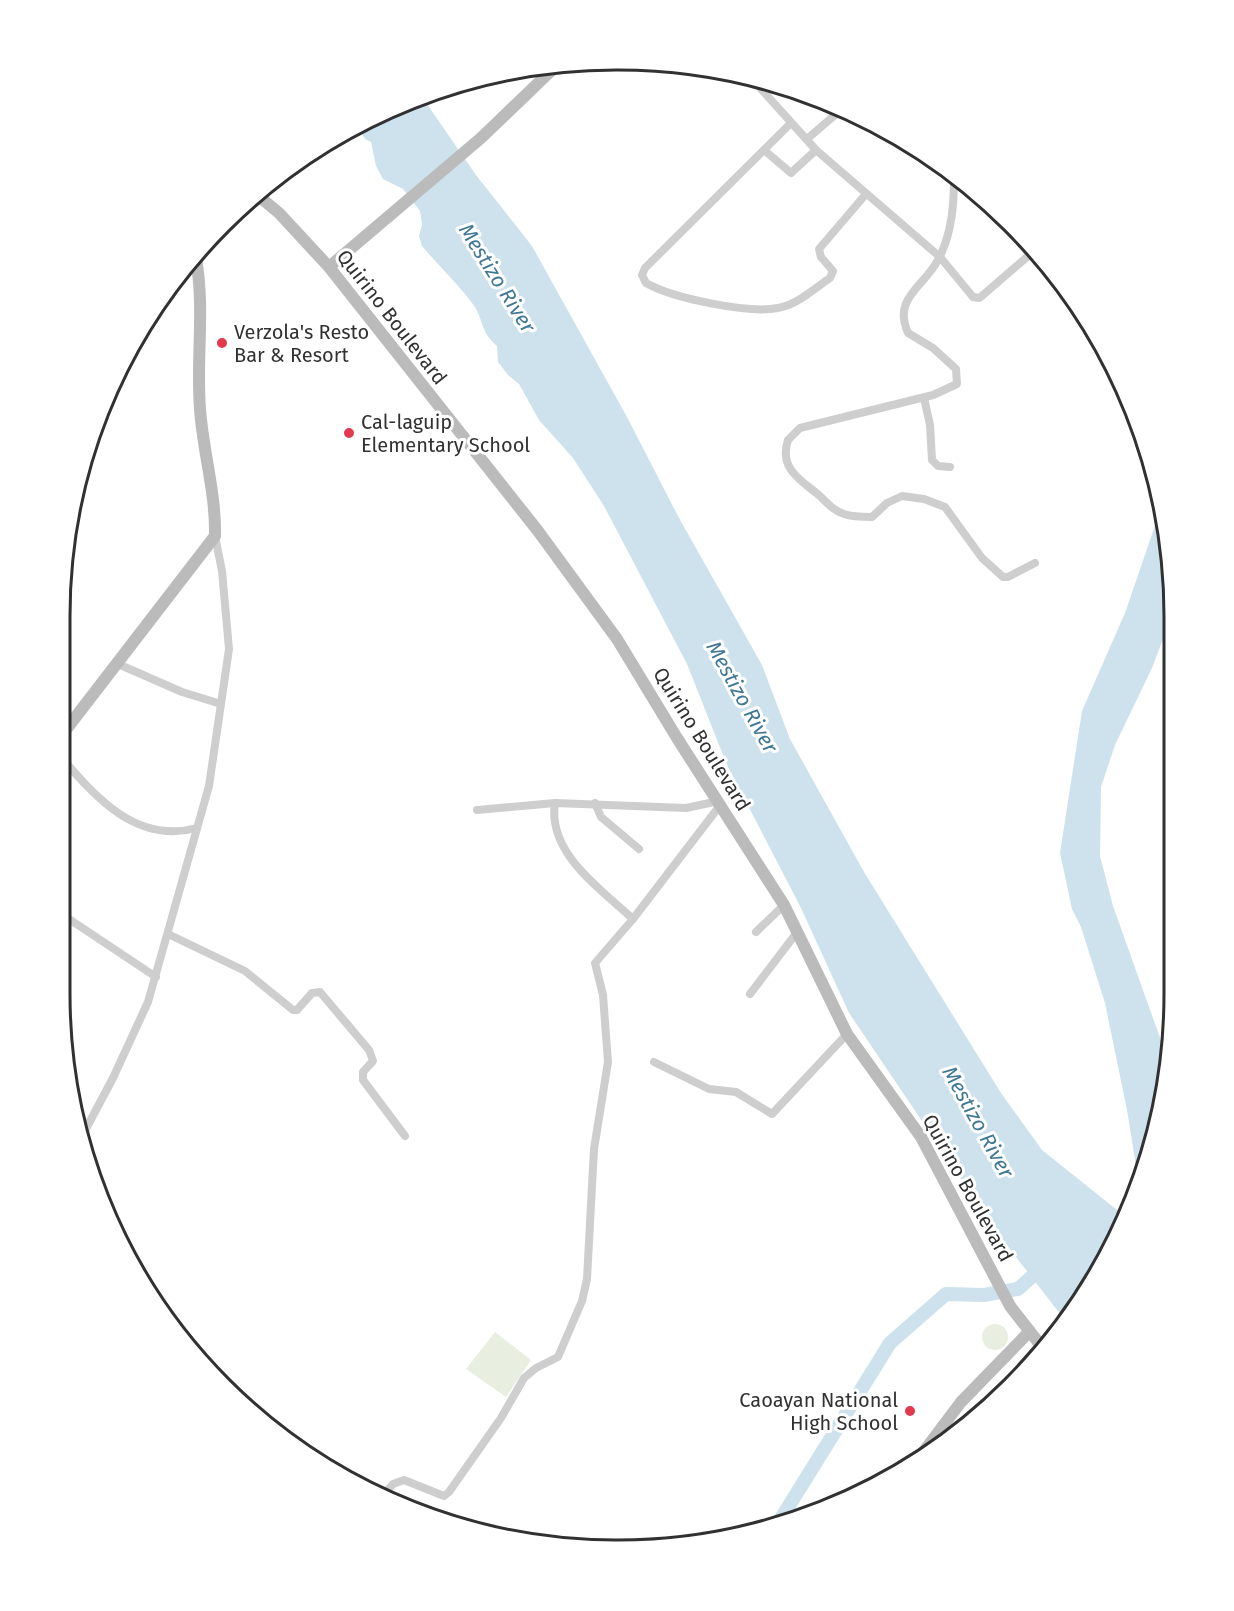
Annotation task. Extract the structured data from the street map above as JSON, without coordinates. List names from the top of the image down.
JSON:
{
  "streets": {
    "street": ["Quirino Boulevard"]
  },
  "water": ["Mestizo River"],
  "places": ["Verzola's Resto Bar & Resort", "Cal-laguip Elementary School", "Caoayan National High School"]
}
